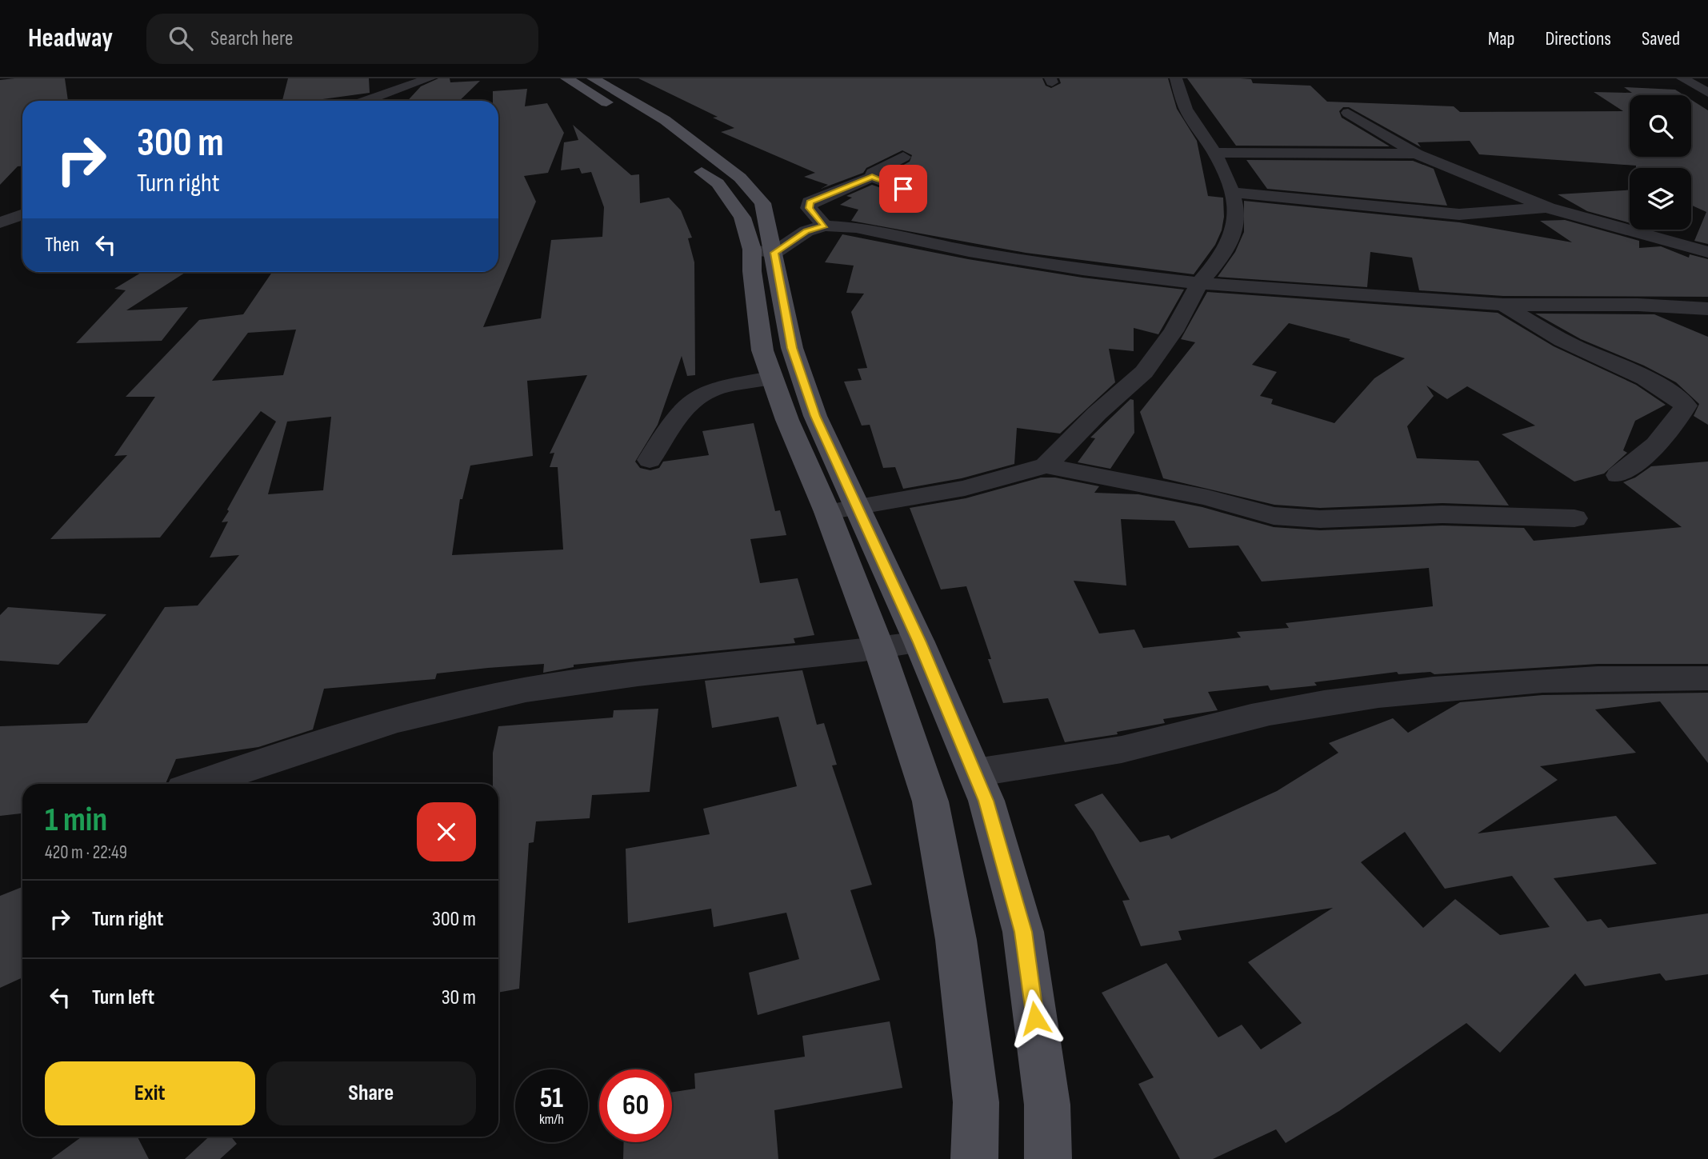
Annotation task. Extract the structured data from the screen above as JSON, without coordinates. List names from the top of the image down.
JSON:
{
  "page": {
    "header": "Headway",
    "search": "Search here",
    "nav": ["Map", "Directions", "Saved"],
    "turn": ["300 m", "Turn right"],
    "then": "Then",
    "heading": ["1 min", "420 m · 22:49"],
    "list": [
      {
        "name": "Turn right",
        "value": "300 m"
      },
      {
        "name": "Turn left",
        "value": "30 m"
      }
    ],
    "buttons": ["Exit", "Share"],
    "speed": "51 km/h",
    "limit": "60"
  }
}
